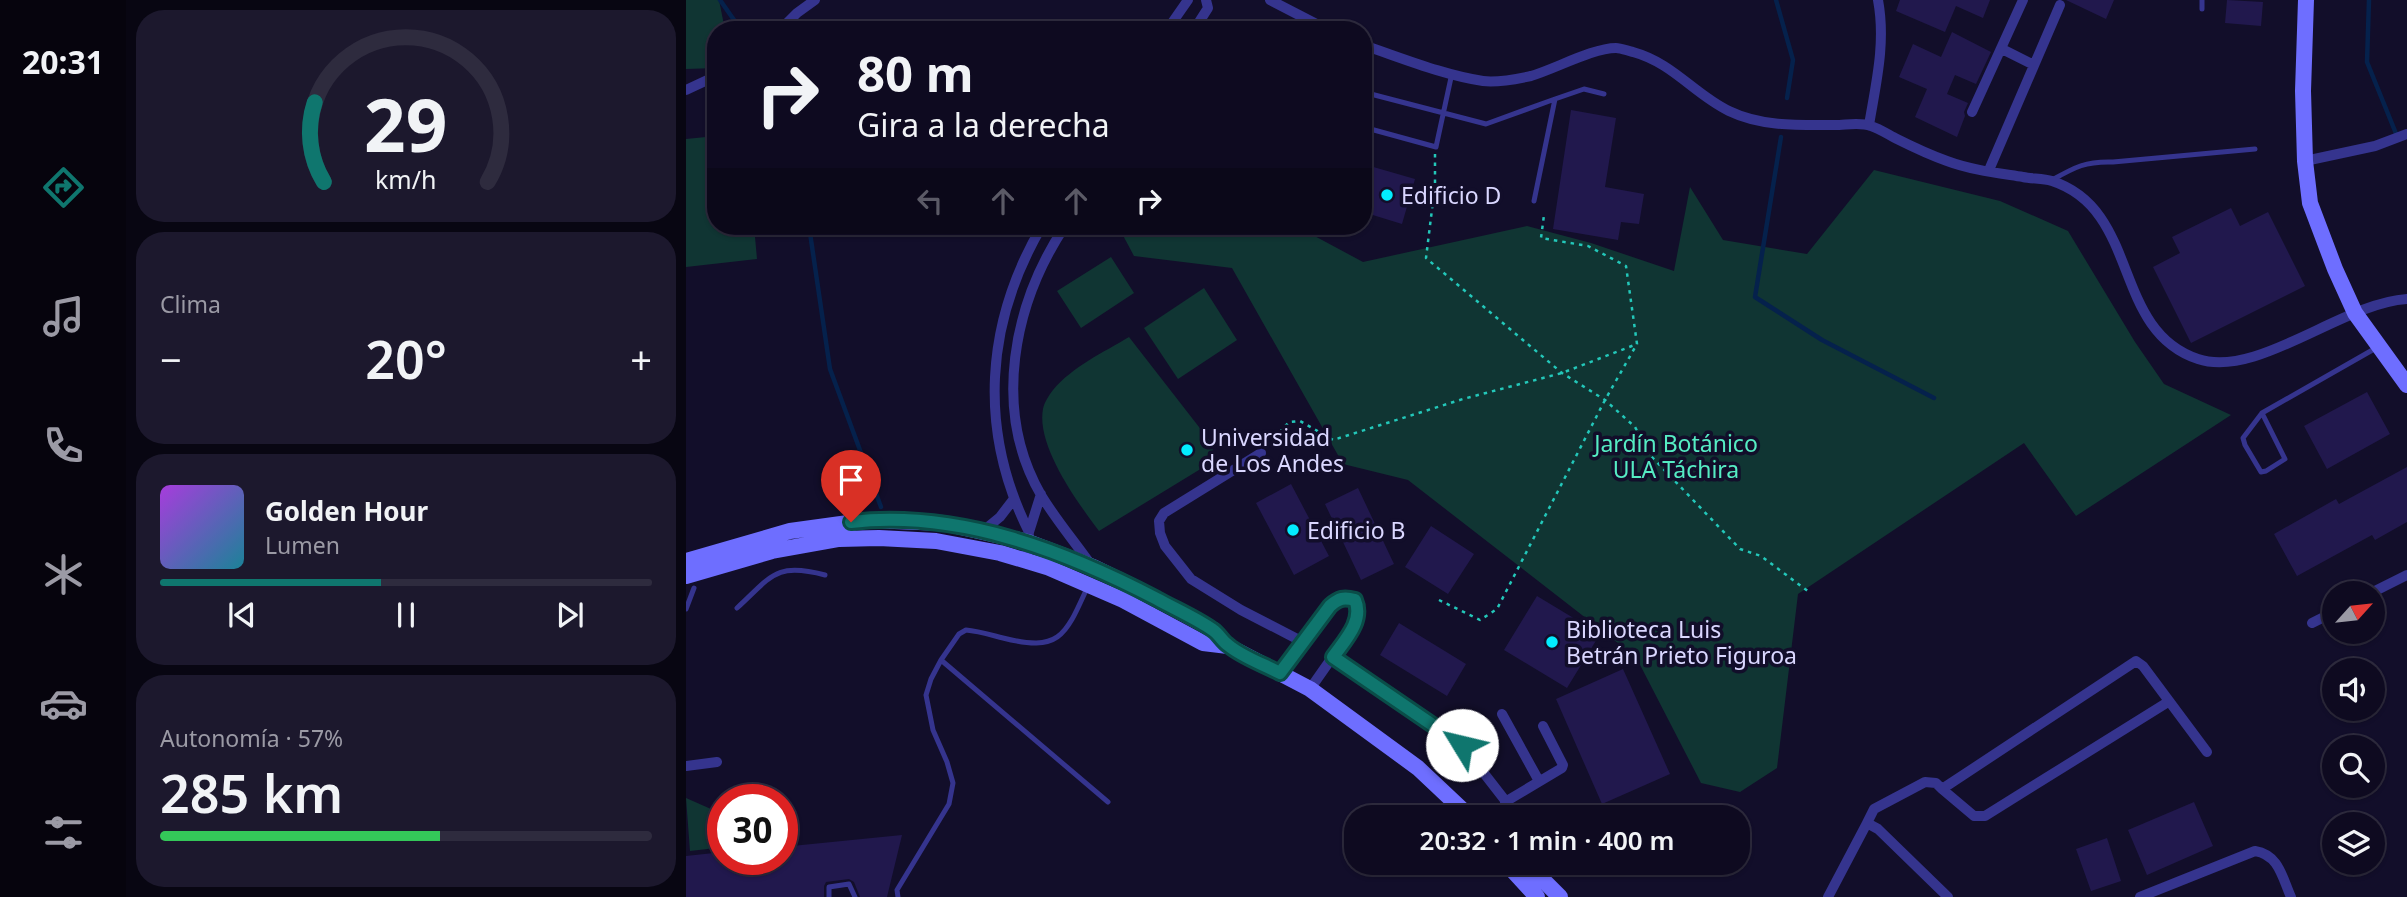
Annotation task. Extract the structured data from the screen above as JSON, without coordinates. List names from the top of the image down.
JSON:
{
  "parks": ["Jardín Botánico ULA Táchira"],
  "places": [
    "Edificio D",
    "Universidad de Los Andes",
    "Edificio B",
    "Biblioteca Luis Betrán Prieto Figuroa"
  ],
  "north": "top right",
  "page": {
    "tabs": "20:31",
    "turn": ["80 m", "Gira a la derecha"],
    "tile": [
      "Clima",
      ["Autonomía · 57%", "285 km"]
    ],
    "heat": ["−", "20°", "+"],
    "song": ["Golden Hour", "Lumen"],
    "limit": "30",
    "trip": "20:32 · 1 min · 400 m",
    "gauge": ["29", "km/h"]
  }
}
